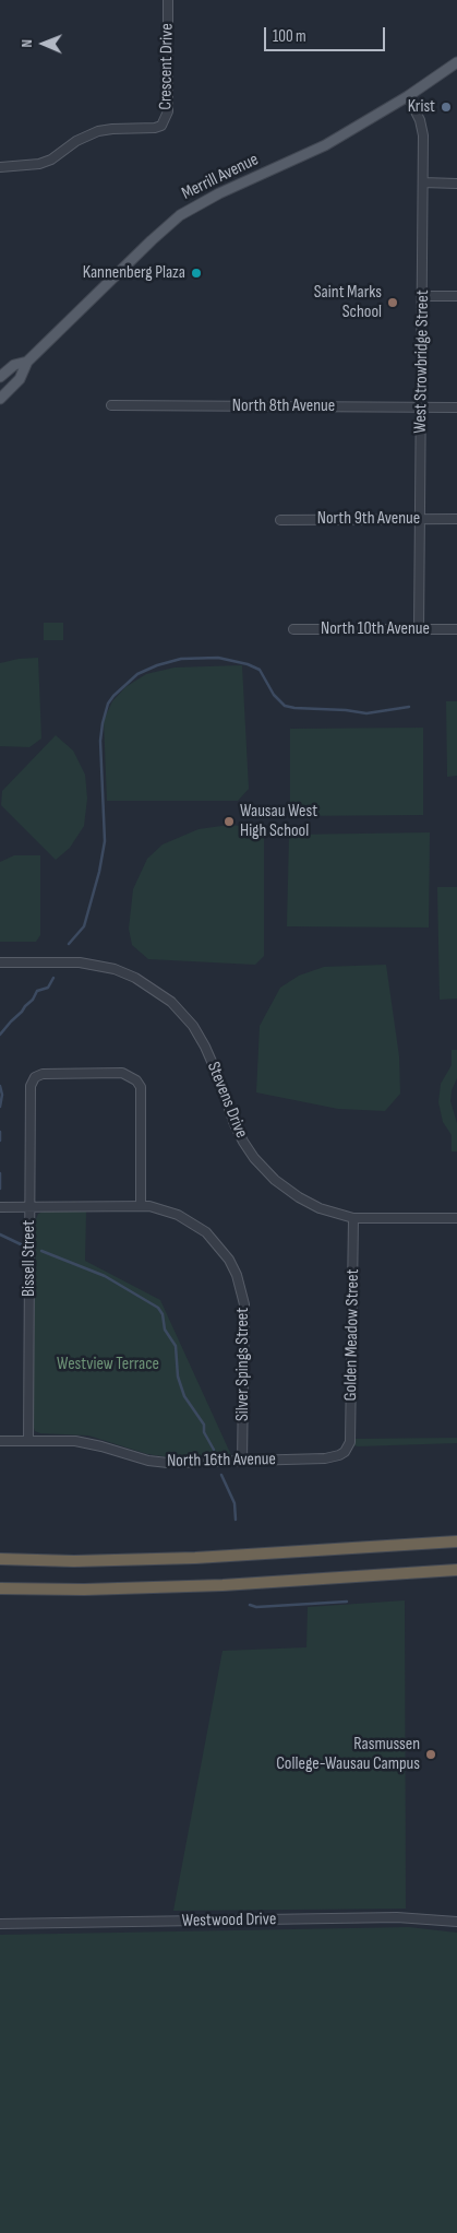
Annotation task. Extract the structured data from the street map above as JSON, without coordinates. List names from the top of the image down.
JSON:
{
  "streets": {
    "main road": ["Merrill Avenue"],
    "street": [
      "Crescent Drive",
      "West Strowbridge Street",
      "North 8th Avenue",
      "North 9th Avenue",
      "North 10th Avenue",
      "Stevens Drive",
      "Bissell Street",
      "Golden Meadow Street",
      "Silver Spings Street",
      "North 16th Avenue",
      "Westwood Drive"
    ]
  },
  "crossings": [
    ["Merrill Avenue", "West Strowbridge Street"],
    ["West Strowbridge Street", "North 8th Avenue"],
    ["West Strowbridge Street", "North 9th Avenue"],
    ["West Strowbridge Street", "North 10th Avenue"],
    ["Stevens Drive", "Golden Meadow Street"],
    ["Bissell Street", "Silver Spings Street"],
    ["Bissell Street", "North 16th Avenue"],
    ["Golden Meadow Street", "North 16th Avenue"],
    ["Silver Spings Street", "North 16th Avenue"]
  ],
  "parks": ["Westview Terrace"],
  "places": [
    "Krist",
    "Kannenberg Plaza",
    "Saint Marks School",
    "Wausau West High School",
    "Rasmussen College-Wausau Campus"
  ],
  "scale_bar": "100 m",
  "north": "left"
}
